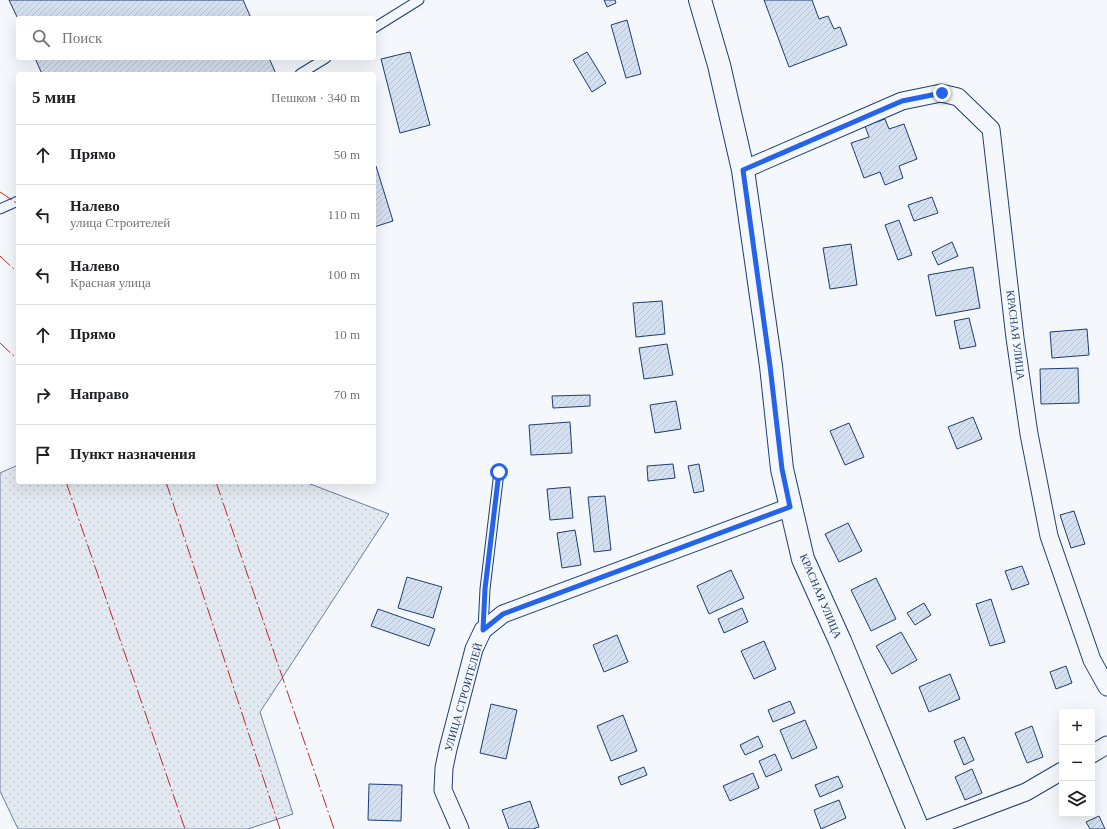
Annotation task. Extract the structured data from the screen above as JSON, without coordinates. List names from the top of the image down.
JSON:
{
  "streets": {
    "main road": ["КРАСНАЯ УЛИЦА"],
    "street": ["УЛИЦА СТРОИТЕЛЕЙ"]
  },
  "crossings": [
    ["КРАСНАЯ УЛИЦА", "УЛИЦА СТРОИТЕЛЕЙ"]
  ],
  "page": {
    "search": "Поиск",
    "heading": ["5 мин", "Пешком · 340 m"],
    "list": [
      ["Прямо", "50 m"],
      ["Налево", "улица Строителей", "110 m"],
      ["Налево", "Красная улица", "100 m"],
      ["Прямо", "10 m"],
      ["Направо", "70 m"],
      "Пункт назначения"
    ],
    "map_buttons": ["+", "−"]
  }
}
